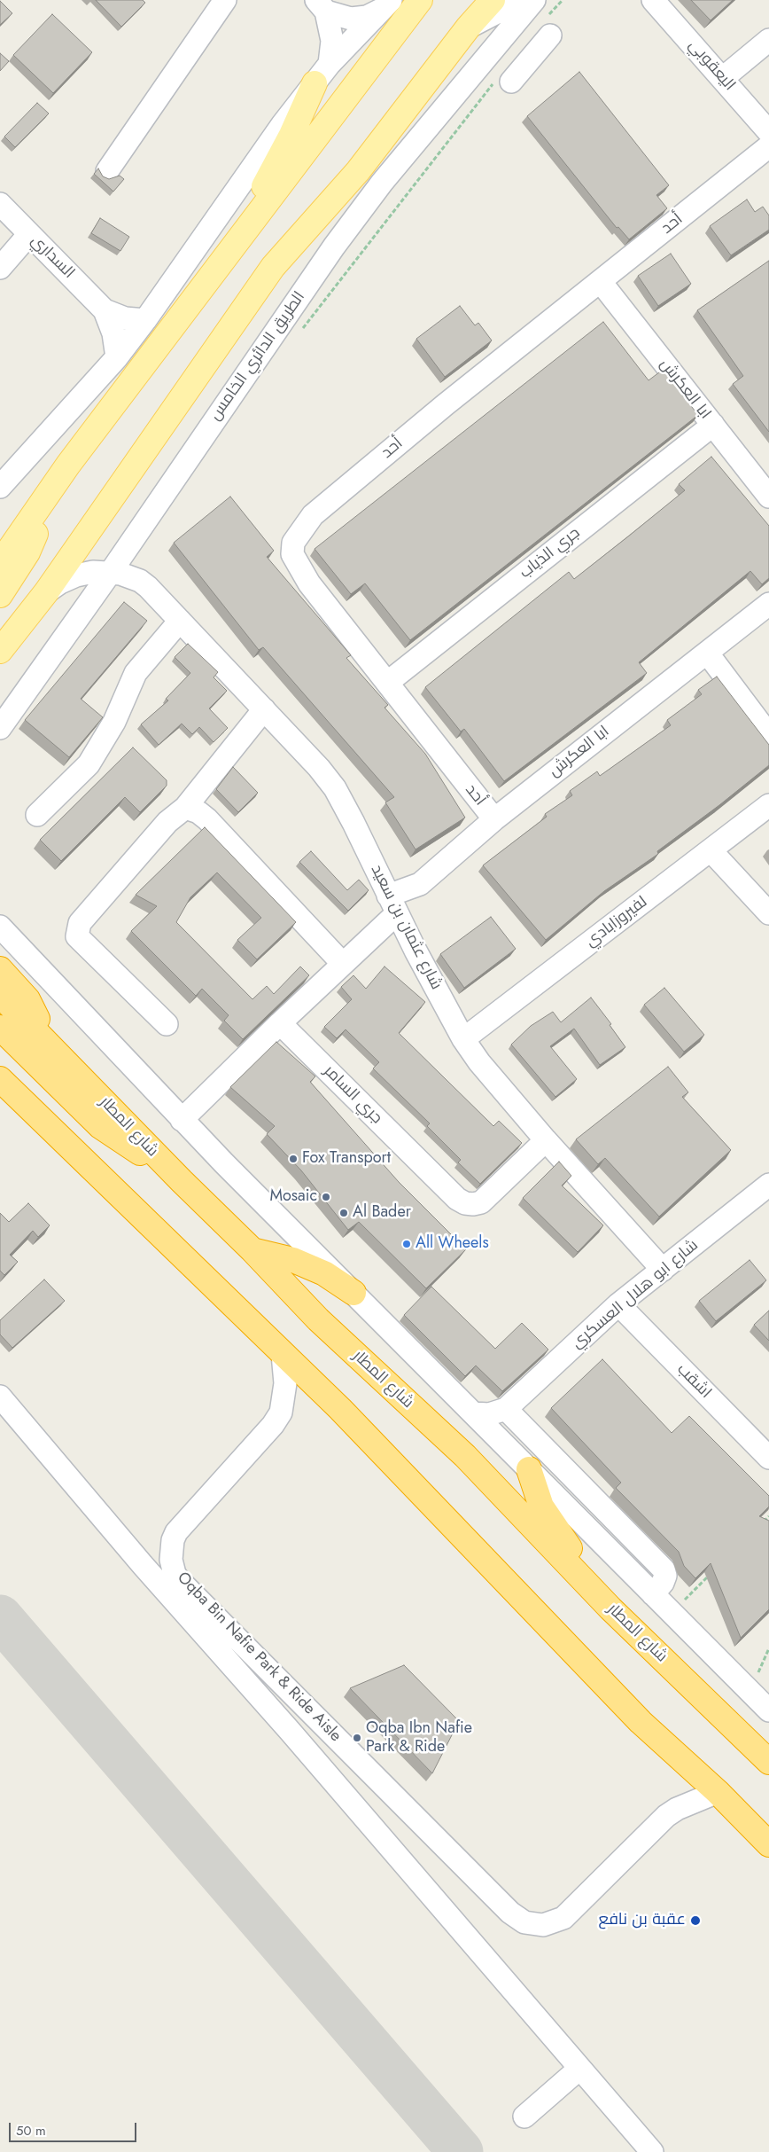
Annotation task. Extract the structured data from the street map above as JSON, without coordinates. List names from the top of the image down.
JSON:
{
  "streets": {
    "highway": ["شارع المطار"],
    "street": [
      "اليعقوبي",
      "أحد",
      "السداري",
      "الطريق الدائري الخامس",
      "ابا العكرش",
      "جري الذياب",
      "لفيروزابادي",
      "شارع عثمان بن سعيد",
      "جري السامر",
      "شارع ابو هلال العسكري",
      "اشقب",
      "Oqba Bin Nafie Park & Ride Aisle"
    ]
  },
  "crossings": [
    ["أحد", "ابا العكرش"],
    ["أحد", "جري الذياب"],
    ["الطريق الدائري الخامس", "شارع عثمان بن سعيد"],
    ["ابا العكرش", "جري الذياب"],
    ["ابا العكرش", "شارع عثمان بن سعيد"],
    ["لفيروزابادي", "شارع عثمان بن سعيد"],
    ["شارع عثمان بن سعيد", "جري السامر"],
    ["شارع عثمان بن سعيد", "شارع ابو هلال العسكري"],
    ["شارع ابو هلال العسكري", "اشقب"]
  ],
  "places": [
    "Fox Transport",
    "Mosaic",
    "Al Bader",
    "All Wheels",
    "Oqba Ibn Nafie Park & Ride",
    "عقبة بن نافع"
  ],
  "scale_bar": "50 m"
}
